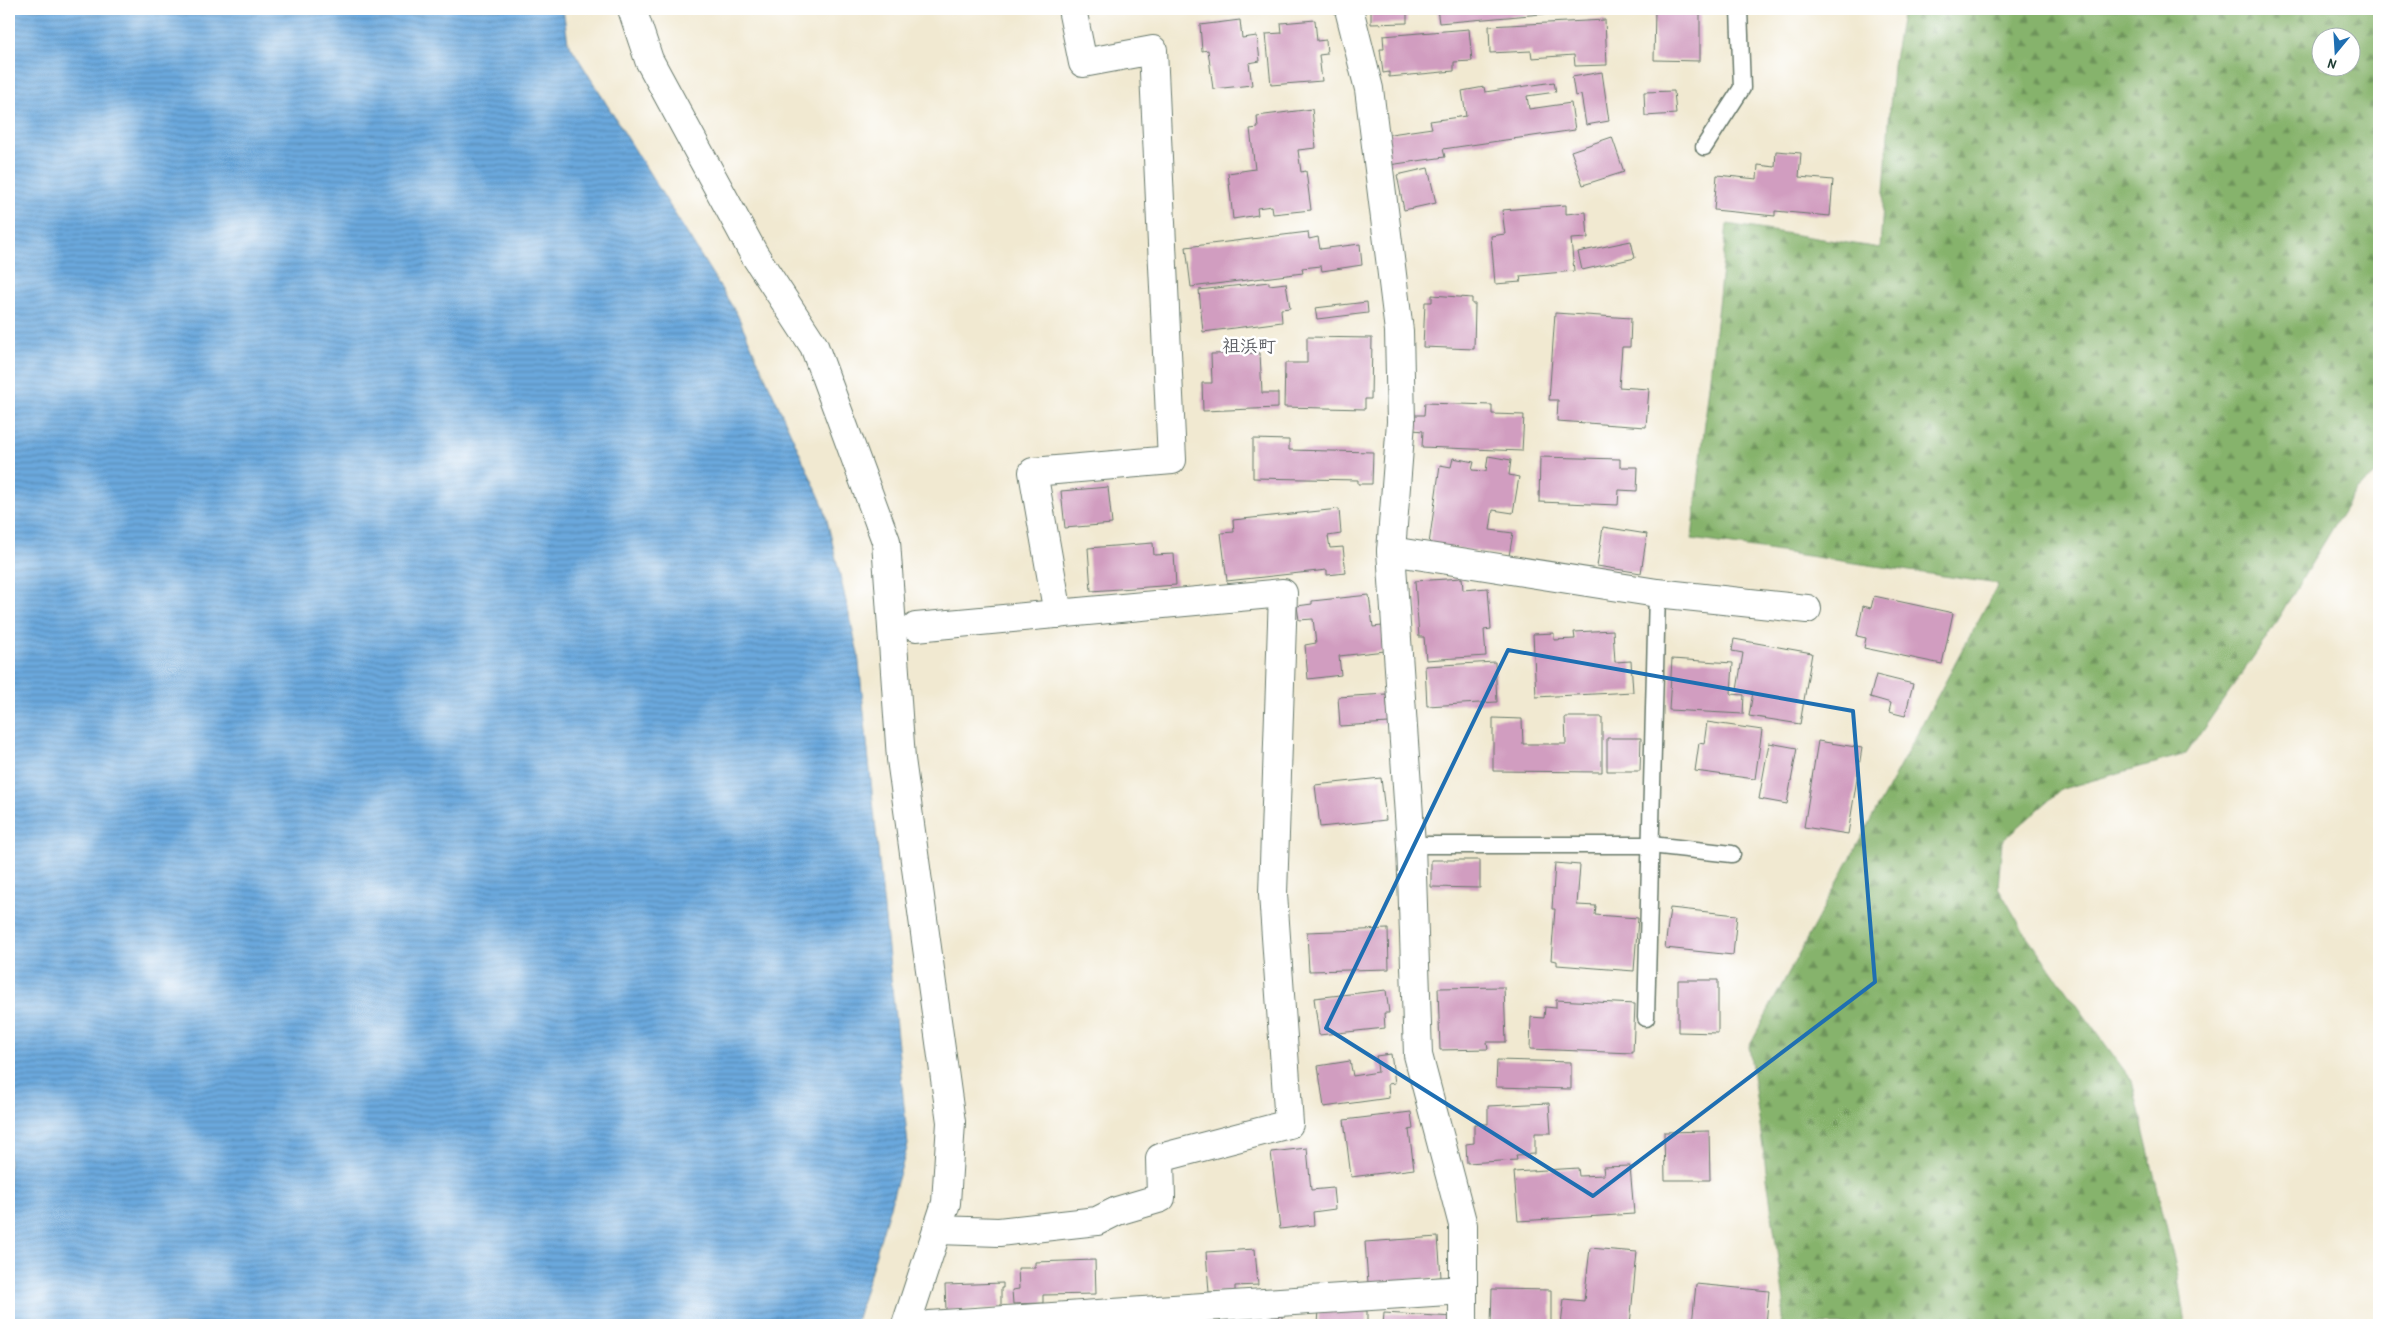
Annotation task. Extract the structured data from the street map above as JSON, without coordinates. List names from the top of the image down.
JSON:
{
  "districts": ["祖浜町"],
  "north": "bottom"
}
